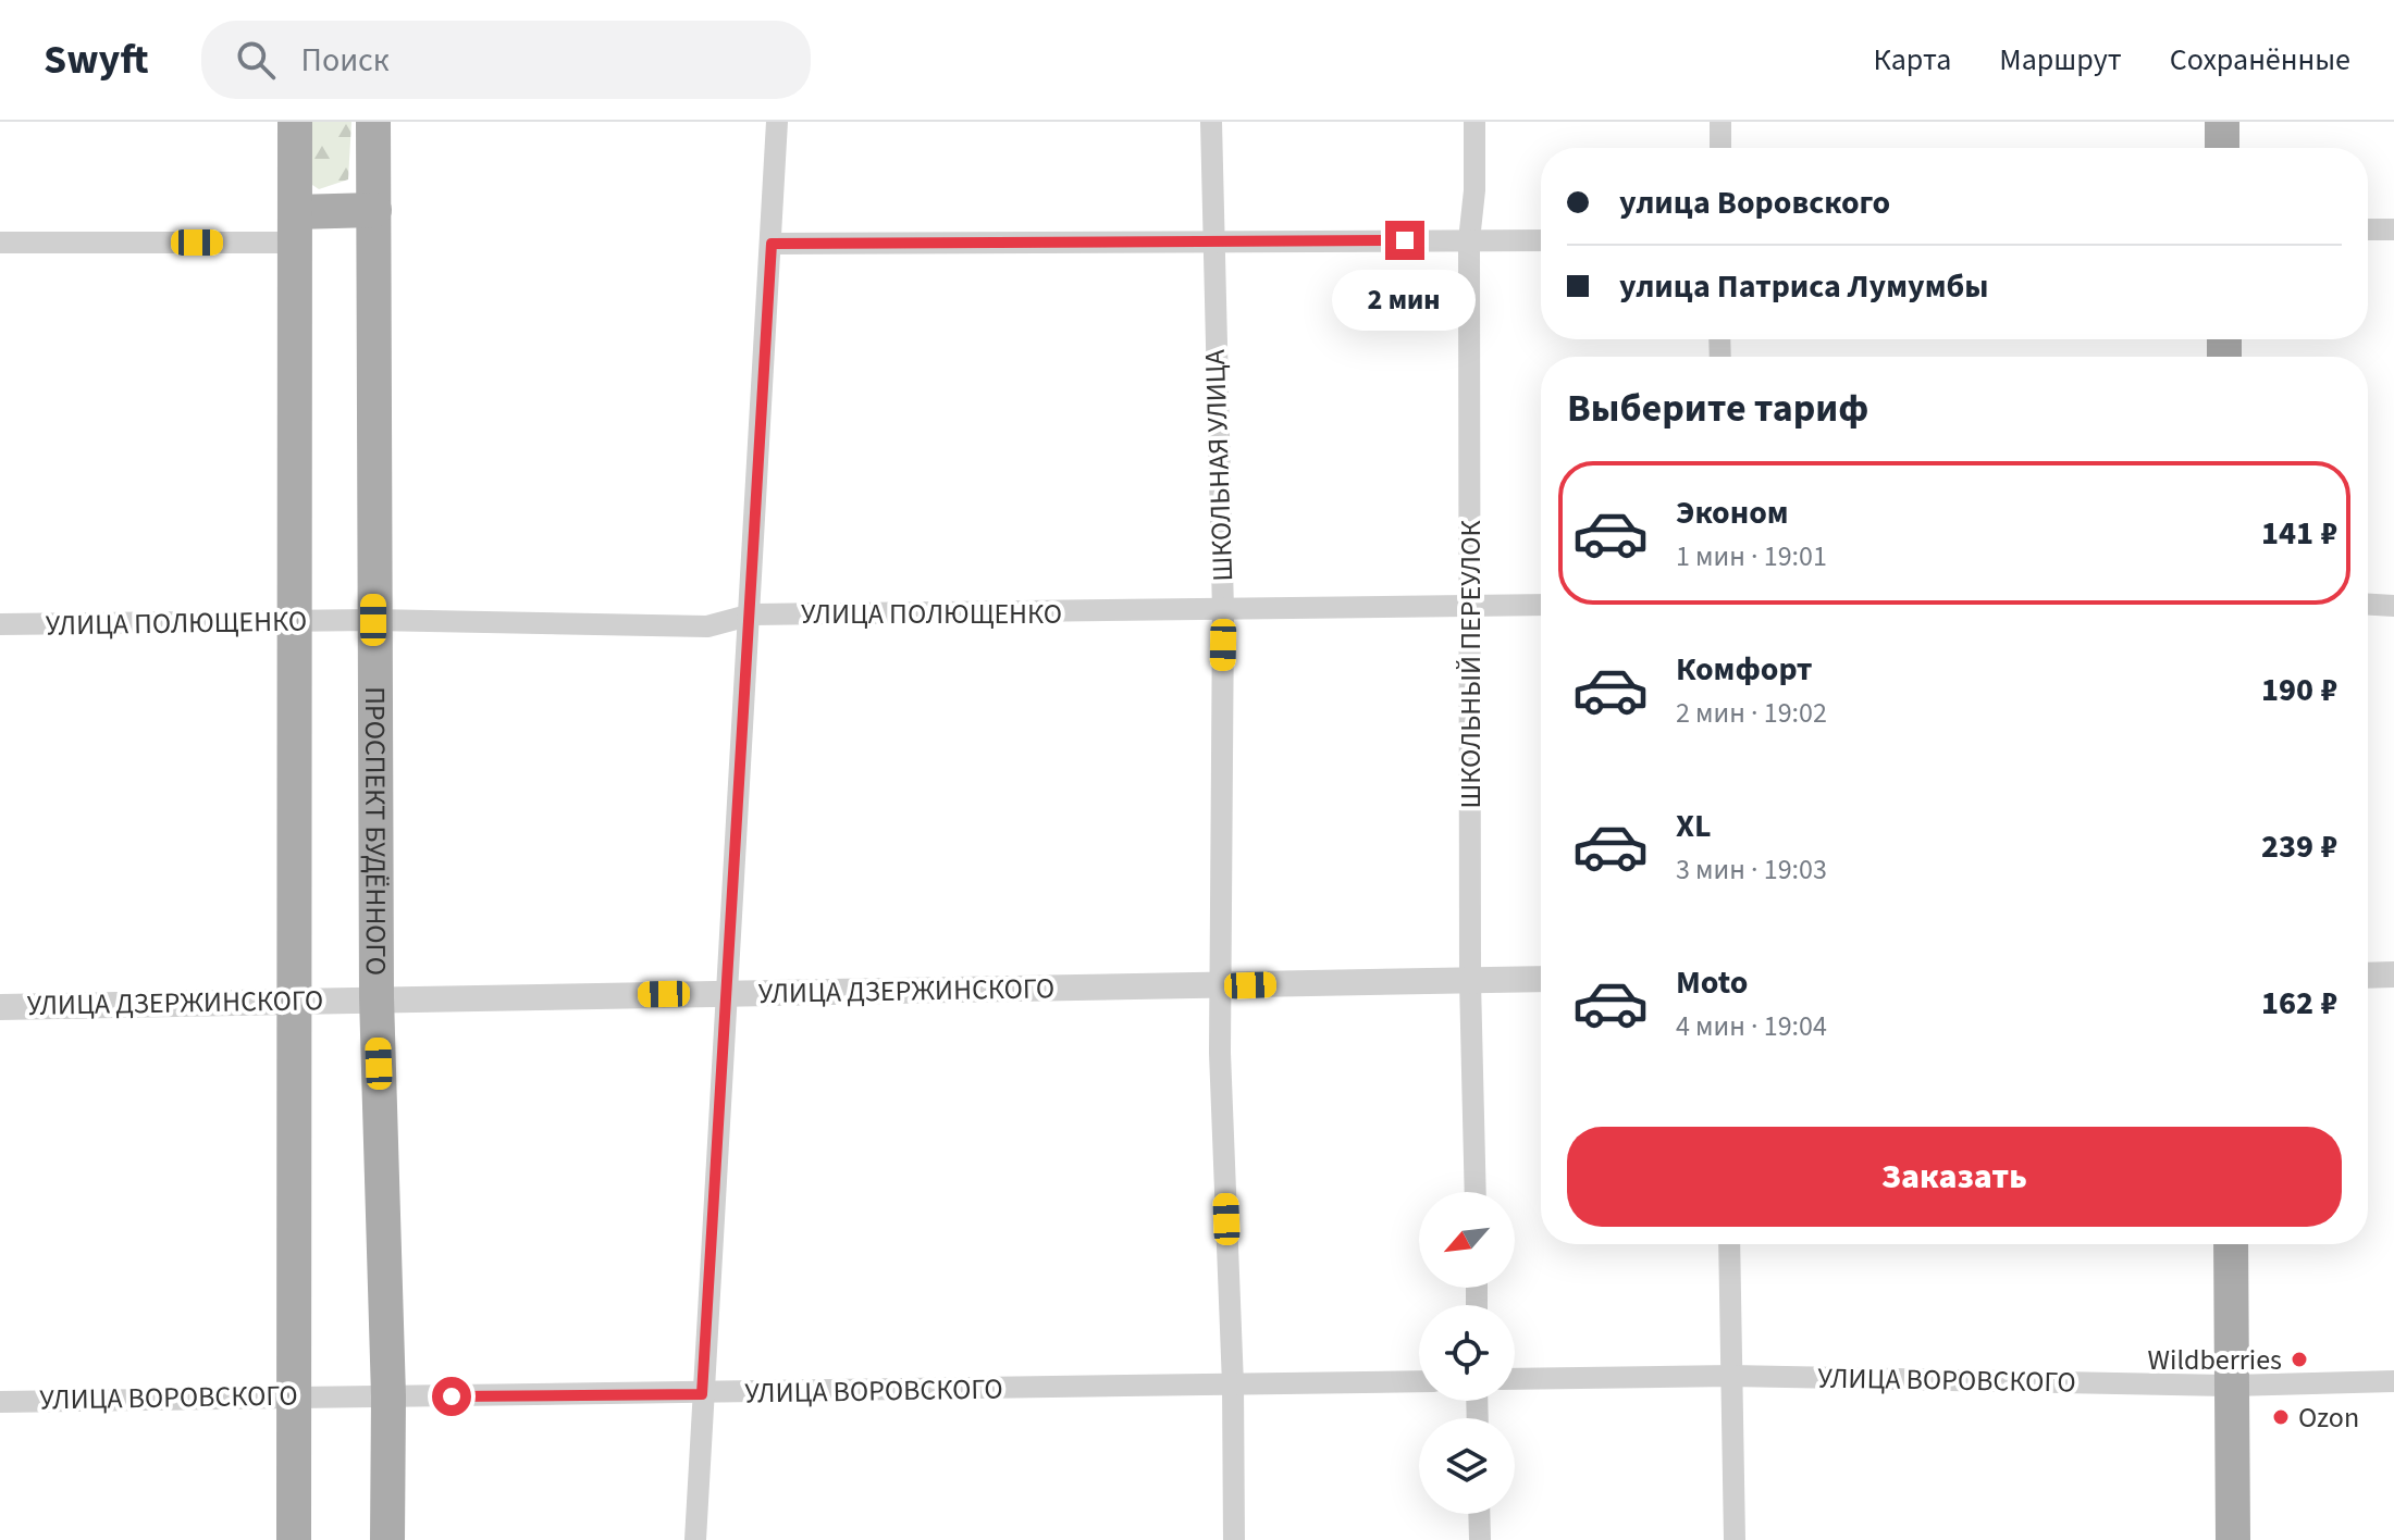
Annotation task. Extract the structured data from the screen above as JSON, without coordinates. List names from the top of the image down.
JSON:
{
  "streets": {
    "main road": ["ПРОСПЕКТ БУДЁННОГО"],
    "street": [
      "ШКОЛЬНАЯ УЛИЦА",
      "УЛИЦА ПОЛЮЩЕНКО",
      "ШКОЛЬНЫЙ ПЕРЕУЛОК",
      "УЛИЦА ДЗЕРЖИНСКОГО",
      "УЛИЦА ВОРОВСКОГО"
    ]
  },
  "crossings": [
    ["ШКОЛЬНАЯ УЛИЦА", "УЛИЦА ПОЛЮЩЕНКО"],
    ["ШКОЛЬНАЯ УЛИЦА", "УЛИЦА ДЗЕРЖИНСКОГО"],
    ["ШКОЛЬНАЯ УЛИЦА", "УЛИЦА ВОРОВСКОГО"],
    ["УЛИЦА ПОЛЮЩЕНКО", "ШКОЛЬНЫЙ ПЕРЕУЛОК"],
    ["УЛИЦА ПОЛЮЩЕНКО", "ПРОСПЕКТ БУДЁННОГО"],
    ["ШКОЛЬНЫЙ ПЕРЕУЛОК", "УЛИЦА ДЗЕРЖИНСКОГО"],
    ["ПРОСПЕКТ БУДЁННОГО", "УЛИЦА ДЗЕРЖИНСКОГО"],
    ["ПРОСПЕКТ БУДЁННОГО", "УЛИЦА ВОРОВСКОГО"]
  ],
  "places": ["Wildberries", "Ozon"],
  "north": "bottom left",
  "page": {
    "header": "Swyft",
    "search": "Поиск",
    "nav": ["Карта", "Маршрут", "Сохранённые"],
    "banner": ["улица Воровского", "улица Патриса Лумумбы"],
    "bubble": "2 мин",
    "heading": "Выберите тариф",
    "list": [
      {
        "name": "Эконом",
        "note": "1 мин · 19:01",
        "value": "141 ₽"
      },
      {
        "name": "Комфорт",
        "note": "2 мин · 19:02",
        "value": "190 ₽"
      },
      {
        "name": "XL",
        "note": "3 мин · 19:03",
        "value": "239 ₽"
      },
      {
        "name": "Moto",
        "note": "4 мин · 19:04",
        "value": "162 ₽"
      }
    ],
    "buttons": "Заказать"
  }
}
